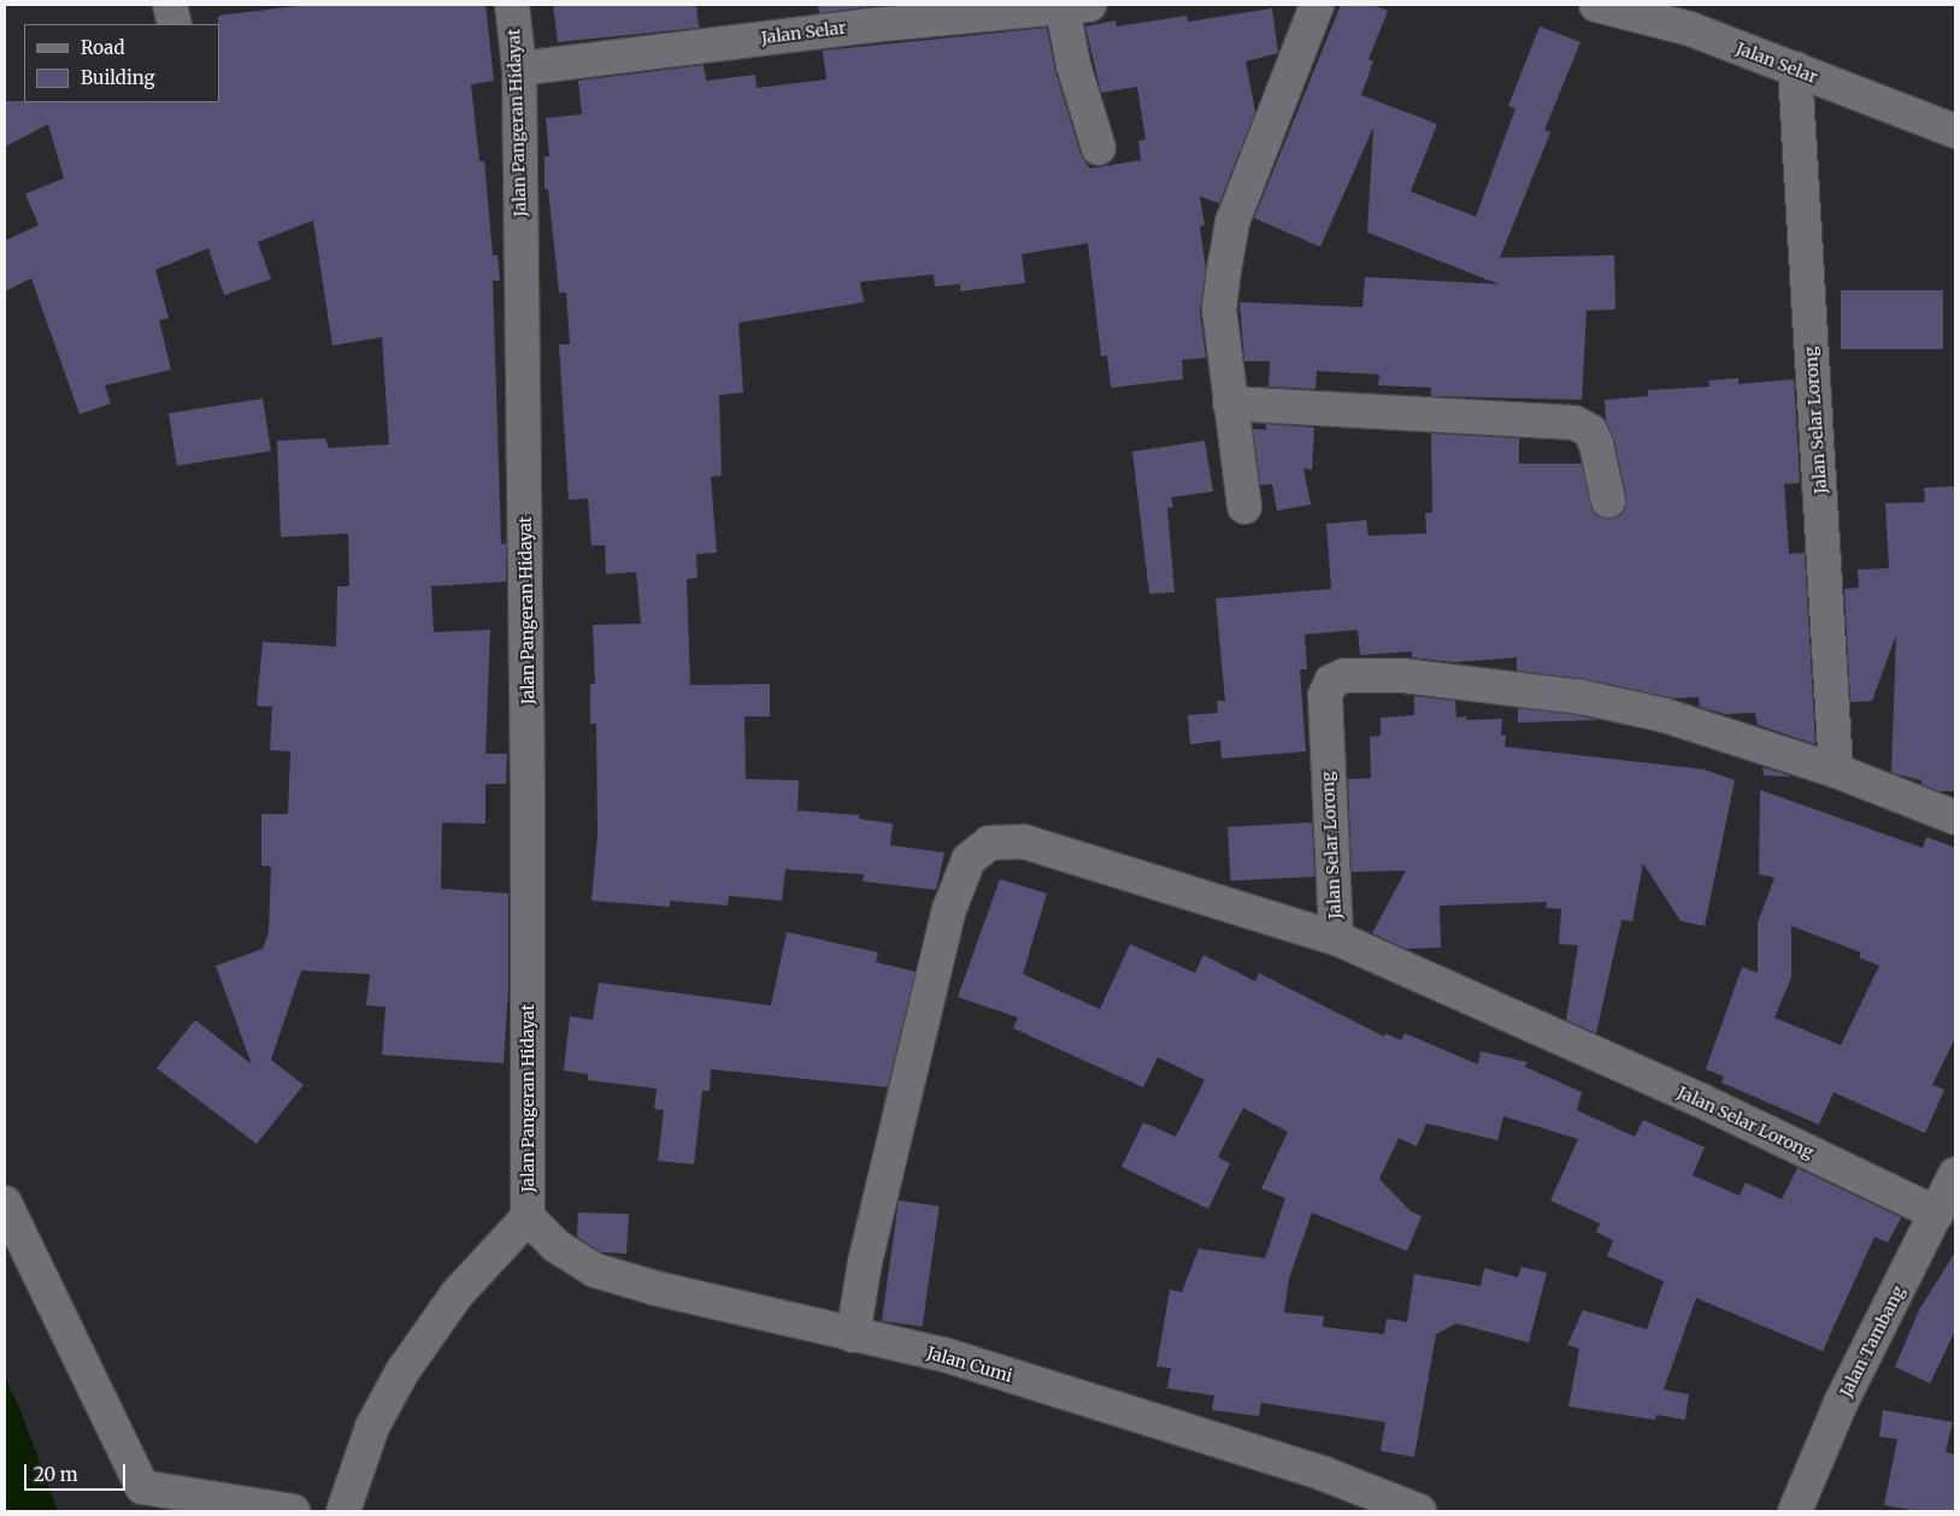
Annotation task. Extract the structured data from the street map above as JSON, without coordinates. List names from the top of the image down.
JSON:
{
  "streets": {
    "street": [
      "Jalan Selar",
      "Jalan Pangeran Hidayat",
      "Jalan Selar Lorong",
      "Jalan Tambang",
      "Jalan Cumi"
    ]
  },
  "crossings": [
    ["Jalan Selar", "Jalan Pangeran Hidayat"],
    ["Jalan Selar", "Jalan Selar Lorong"],
    ["Jalan Pangeran Hidayat", "Jalan Cumi"],
    ["Jalan Selar Lorong", "Jalan Tambang"]
  ],
  "legend": ["Road", "Building"],
  "scale_bar": "20 m"
}
